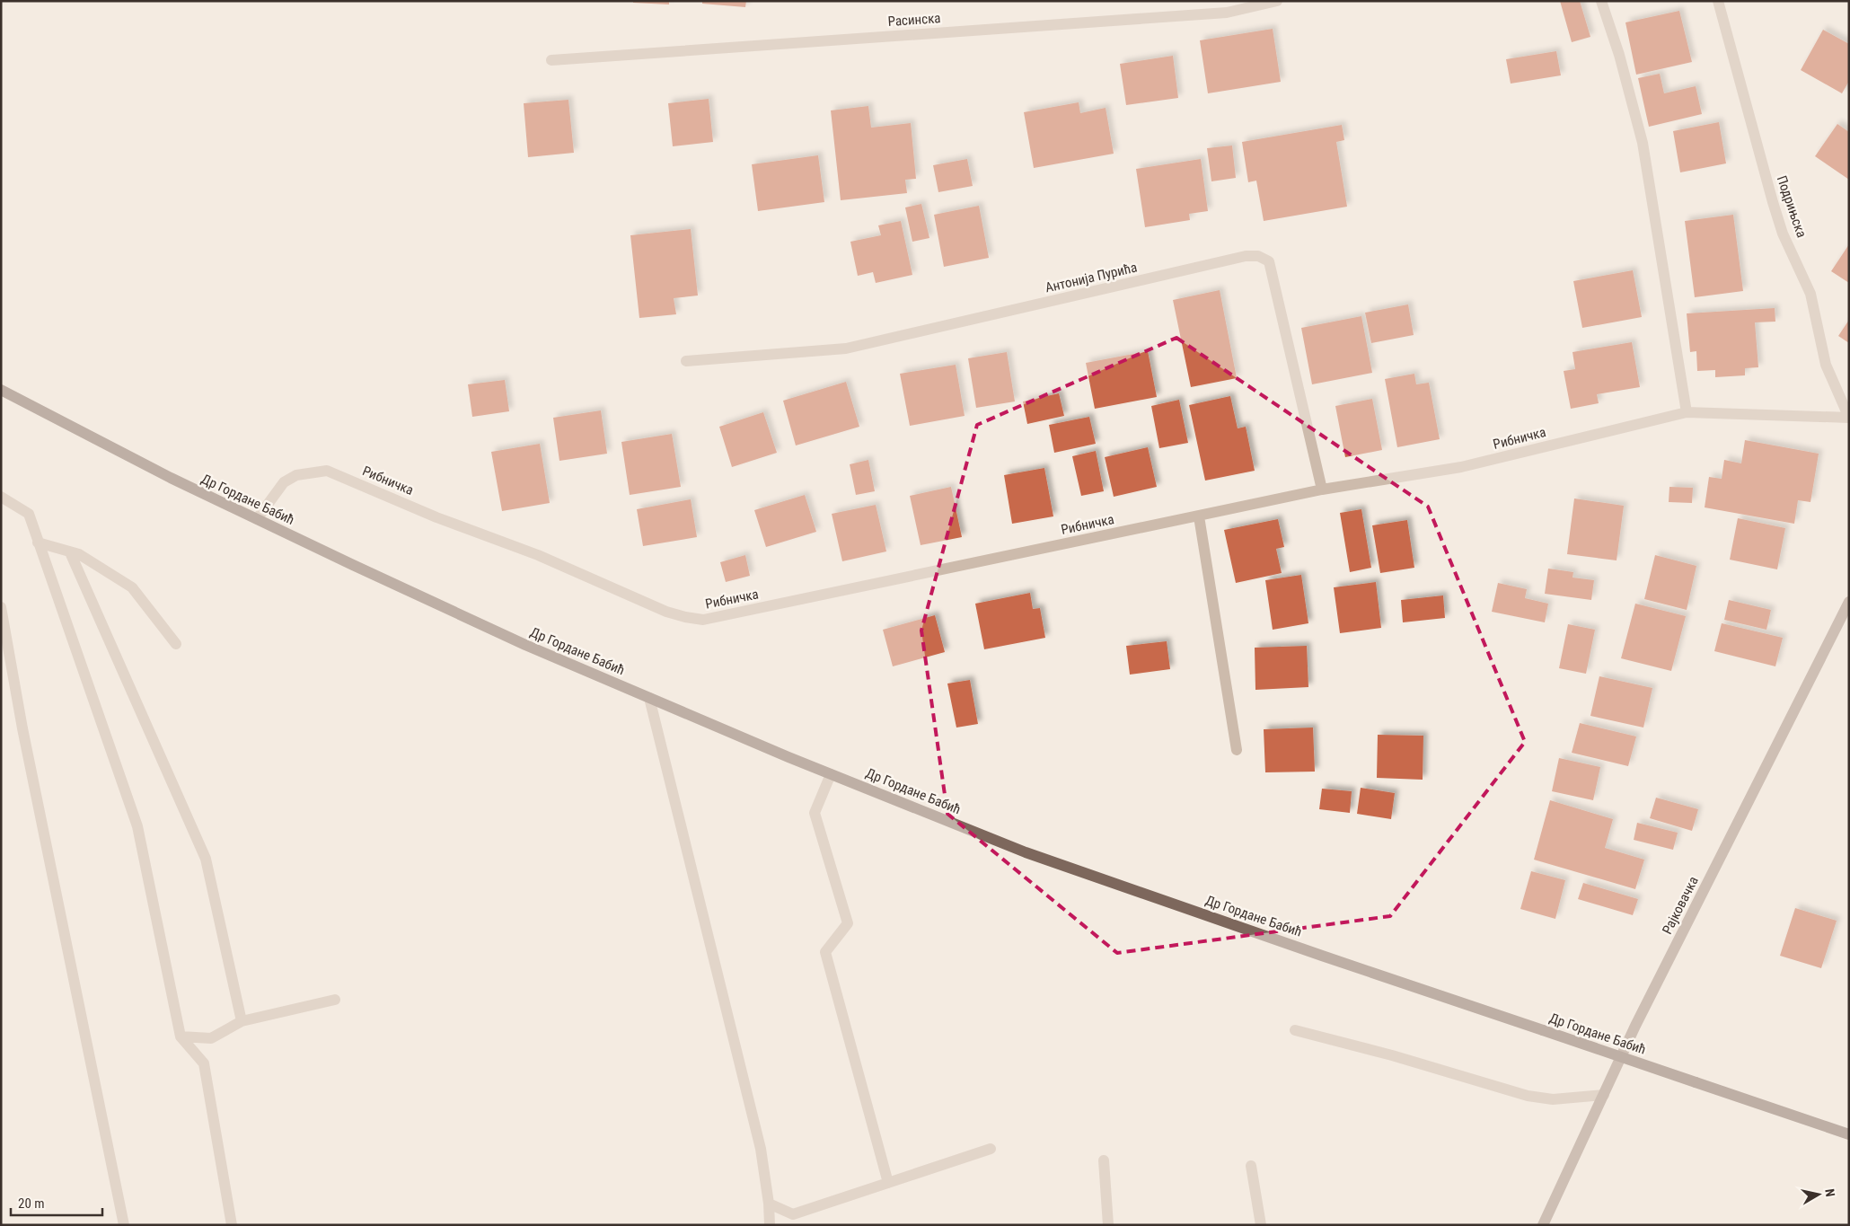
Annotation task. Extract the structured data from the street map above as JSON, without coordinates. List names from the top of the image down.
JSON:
{
  "streets": {
    "main road": ["Др Гордане Бабић", "Рајковачка"],
    "street": [
      "Расинска",
      "Подрињска",
      "Антонија Пурића",
      "Рибничка"
    ]
  },
  "crossings": [
    ["Подрињска", "Рибничка"],
    ["Антонија Пурића", "Рибничка"],
    ["Рибничка", "Др Гордане Бабић"]
  ],
  "scale_bar": "20 m",
  "north": "right"
}
